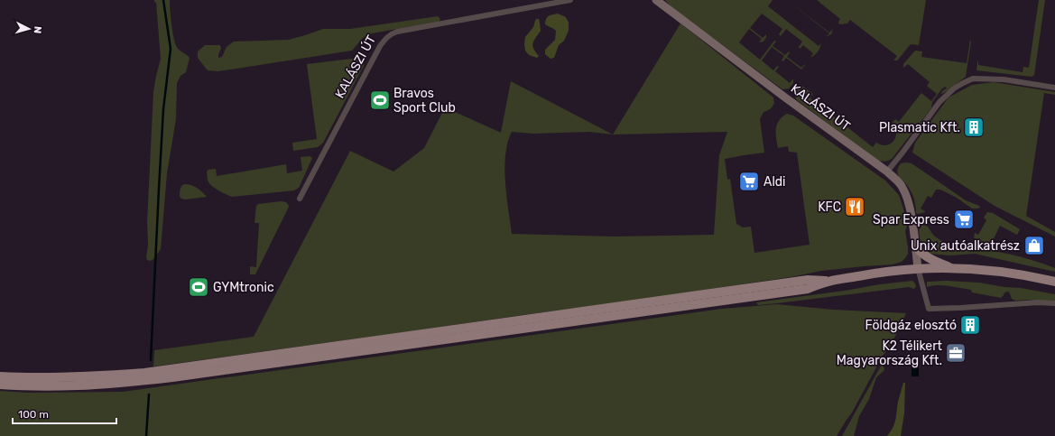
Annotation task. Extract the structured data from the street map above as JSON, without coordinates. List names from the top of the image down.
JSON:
{
  "streets": {
    "main road": ["KALÁSZI ÚT"]
  },
  "places": {
    "sports": ["Bravos Sport Club", "GYMtronic"],
    "building": ["Plasmatic Kft.", "Földgáz elosztó"],
    "supermarket": ["Aldi", "Spar Express"],
    "restaurant": ["KFC"],
    "shop": ["Unix autóalkatrész"],
    "office": ["K2 Télikert Magyarország Kft."]
  },
  "scale_bar": "100 m",
  "north": "right"
}
